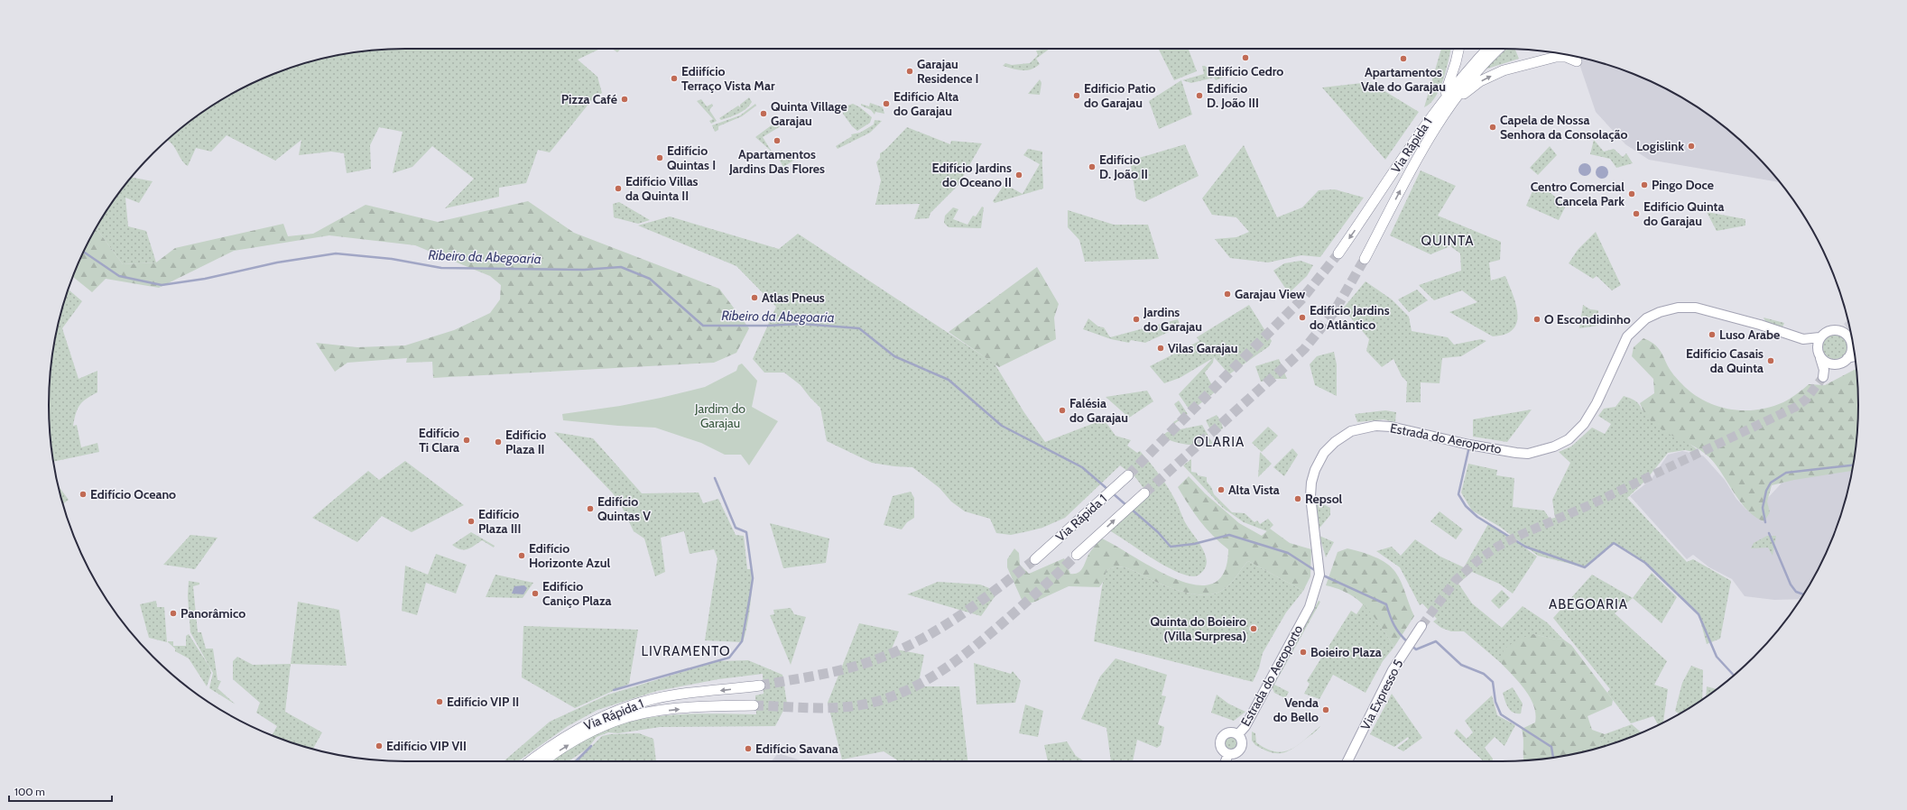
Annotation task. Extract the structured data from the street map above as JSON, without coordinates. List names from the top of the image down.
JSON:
{
  "streets": {
    "highway": ["Via Rápida 1"],
    "main road": ["Estrada do Aeroporto", "Via Expresso 5"]
  },
  "districts": [
    "QUINTA",
    "OLARIA",
    "ABEGOARIA",
    "LIVRAMENTO"
  ],
  "water": ["Ribeiro da Abegoaria"],
  "parks": ["Jardim do Garajau"],
  "places": [
    "Edifício Cedro",
    "Apartamentos Vale do Garajau",
    "Garajau Residence I",
    "Ediifício Terraço Vista Mar",
    "Edificio Patio do Garajau",
    "Edifício D. João III",
    "Pizza Café",
    "Edifício Alta do Garajau",
    "Quinta Village Garajau",
    "Capela de Nossa Senhora da Consolação",
    "Apartamentos Jardins Das Flores",
    "Logislink",
    "Edifício Quintas I",
    "Edifício D. João II",
    "Edifício Jardins do Oceano II",
    "Pingo Doce",
    "Edifício Villas da Quinta II",
    "Centro Comercial Cancela Park",
    "Edifício Quinta do Garajau",
    "Garajau View",
    "Atlas Pneus",
    "Edifício Jardins do Atlântico",
    "Jardins do Garajau",
    "O Escondidinho",
    "Luso Arabe",
    "Vilas Garajau",
    "Edifício Casais da Quinta",
    "Falésia do Garajau",
    "Edifício Ti Clara",
    "Edifício Plaza II",
    "Alta Vista",
    "Edifício Oceano",
    "Repsol",
    "Edifício Quintas V",
    "Edifício Plaza III",
    "Edifício Horizonte Azul",
    "Edifício Caniço Plaza",
    "Panorâmico",
    "Quinta do Boieiro (Villa Surpresa)",
    "Boieiro Plaza",
    "Edifício VIP II",
    "Venda do Bello",
    "Edifício VIP VII",
    "Edifício Savana"
  ],
  "scale_bar": "100 m"
}
